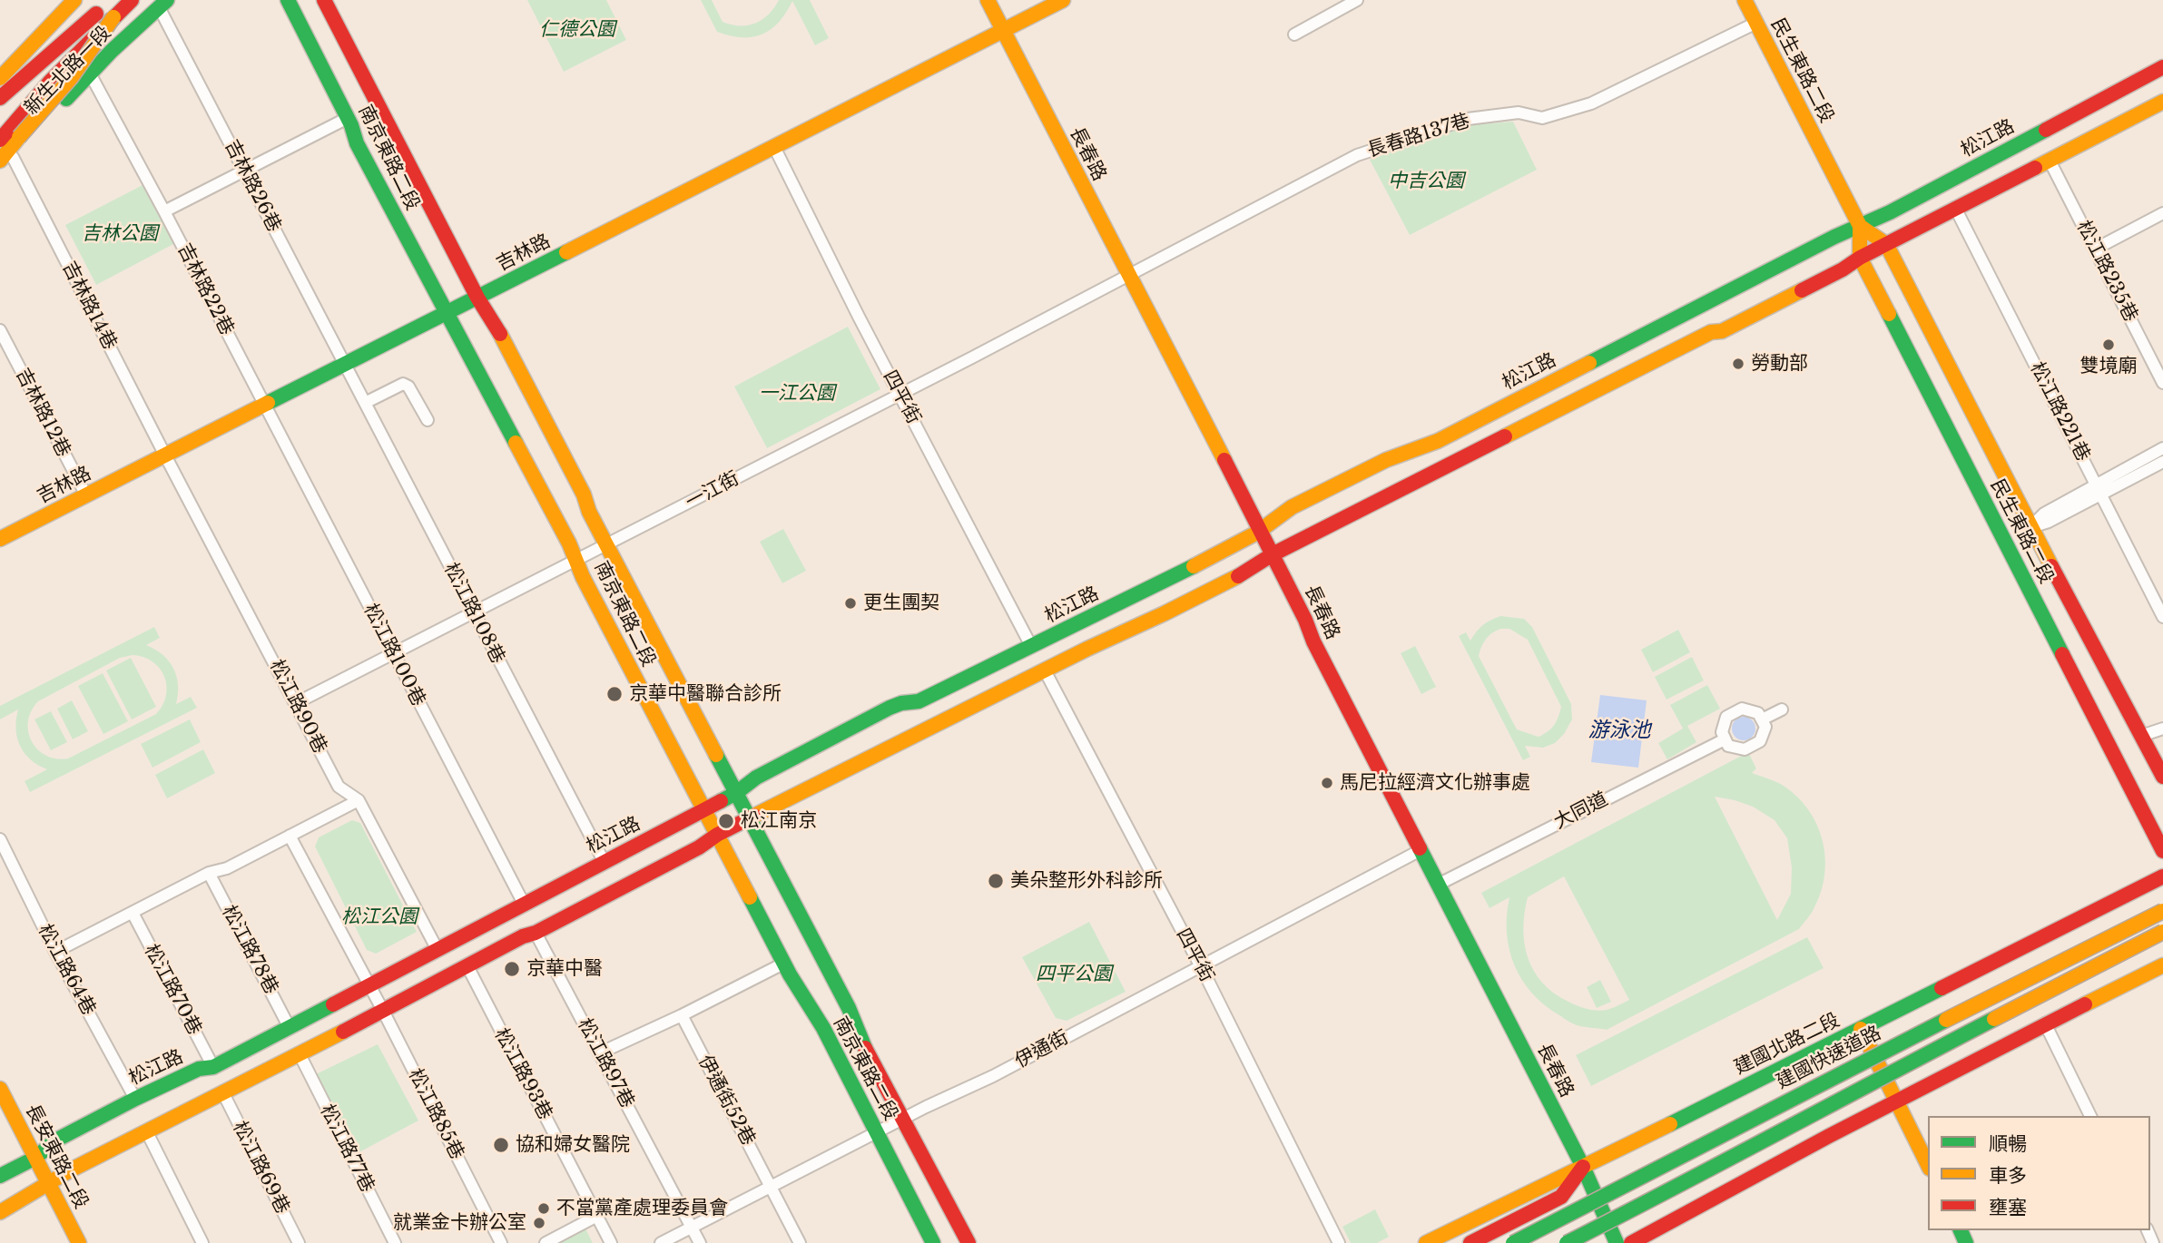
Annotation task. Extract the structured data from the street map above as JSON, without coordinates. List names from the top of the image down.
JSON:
{
  "streets": {
    "main road": [
      "新生北路一段",
      "民生東路二段",
      "松江路",
      "長春路",
      "南京東路二段",
      "吉林路",
      "建國北路二段",
      "建國快速道路",
      "長安東路二段"
    ],
    "street": [
      "長春路137巷",
      "吉林路26巷",
      "松江路235巷",
      "吉林路22巷",
      "吉林路14巷",
      "四平街",
      "松江路221巷",
      "吉林路12巷",
      "一江街",
      "松江路108巷",
      "松江路100巷",
      "松江路90巷",
      "大同道",
      "松江路78巷",
      "松江路64巷",
      "松江路70巷",
      "伊通街",
      "松江路97巷",
      "松江路93巷",
      "伊通街52巷",
      "松江路85巷",
      "松江路77巷",
      "松江路69巷"
    ]
  },
  "crossings": [
    ["新生北路一段", "吉林路26巷"],
    ["新生北路一段", "吉林路22巷"],
    ["新生北路一段", "吉林路14巷"],
    ["民生東路二段", "長春路137巷"],
    ["民生東路二段", "松江路"],
    ["長春路137巷", "長春路"],
    ["長春路137巷", "一江街"],
    ["松江路", "長春路"],
    ["松江路", "南京東路二段"],
    ["松江路", "四平街"],
    ["松江路", "松江路108巷"],
    ["松江路", "松江路100巷"],
    ["松江路", "松江路90巷"],
    ["松江路", "松江路78巷"],
    ["松江路", "松江路64巷"],
    ["松江路", "松江路70巷"],
    ["松江路", "松江路85巷"],
    ["松江路", "長安東路二段"],
    ["長春路", "吉林路"],
    ["長春路", "一江街"],
    ["長春路", "大同道"],
    ["長春路", "建國北路二段"],
    ["長春路", "伊通街"],
    ["南京東路二段", "吉林路"],
    ["南京東路二段", "一江街"],
    ["南京東路二段", "伊通街"],
    ["吉林路26巷", "吉林路"],
    ["吉林路26巷", "松江路108巷"],
    ["吉林路", "吉林路22巷"],
    ["吉林路", "吉林路14巷"],
    ["吉林路", "四平街"],
    ["吉林路", "吉林路12巷"],
    ["吉林路", "松江路108巷"],
    ["吉林路", "松江路100巷"],
    ["吉林路", "松江路90巷"],
    ["吉林路22巷", "松江路100巷"],
    ["吉林路14巷", "松江路90巷"],
    ["四平街", "一江街"],
    ["四平街", "伊通街"],
    ["一江街", "松江路108巷"],
    ["一江街", "松江路100巷"],
    ["一江街", "松江路90巷"],
    ["伊通街", "松江路97巷"],
    ["伊通街", "伊通街52巷"]
  ],
  "water": ["游泳池"],
  "parks": [
    "仁德公園",
    "中吉公園",
    "吉林公園",
    "一江公園",
    "松江公園",
    "四平公園"
  ],
  "places": [
    "雙境廟",
    "勞動部",
    "更生團契",
    "京華中醫聯合診所",
    "馬尼拉經濟文化辦事處",
    "松江南京",
    "美朵整形外科診所",
    "京華中醫",
    "協和婦女醫院",
    "不當黨產處理委員會",
    "就業金卡辦公室"
  ],
  "legend": ["順暢", "車多", "壅塞"]
}
